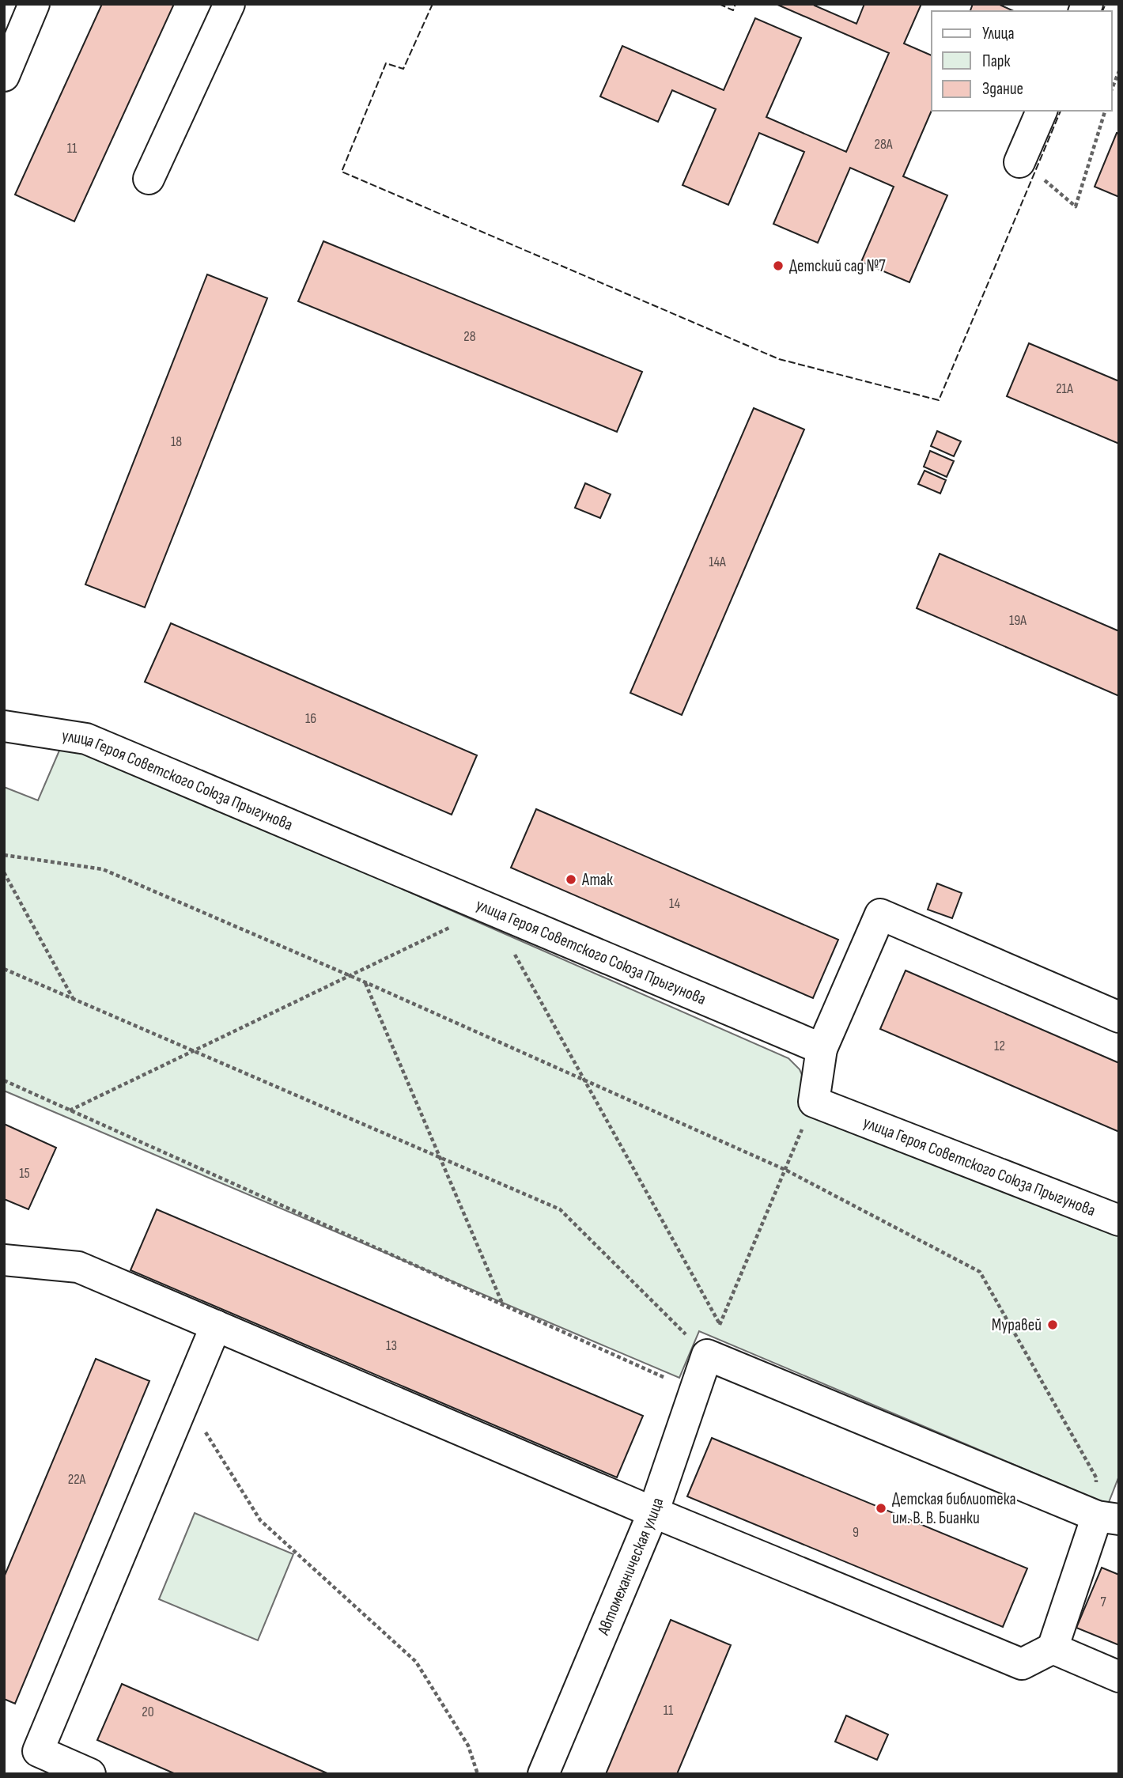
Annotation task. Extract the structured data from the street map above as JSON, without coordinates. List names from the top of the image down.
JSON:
{
  "streets": {
    "street": ["улица Героя Советского Союза Прыгунова", "Автомеханическая улица"]
  },
  "places": [
    "Детский сад №7",
    "Атак",
    "Муравей",
    "Детская библиотека им. В. В. Бианки"
  ],
  "house_numbers": [
    "28А",
    "11",
    "28",
    "21А",
    "18",
    "14А",
    "19А",
    "16",
    "14",
    "12",
    "15",
    "13",
    "22А",
    "9",
    "7",
    "11",
    "20"
  ],
  "legend": ["Улица", "Парк", "Здание"]
}
